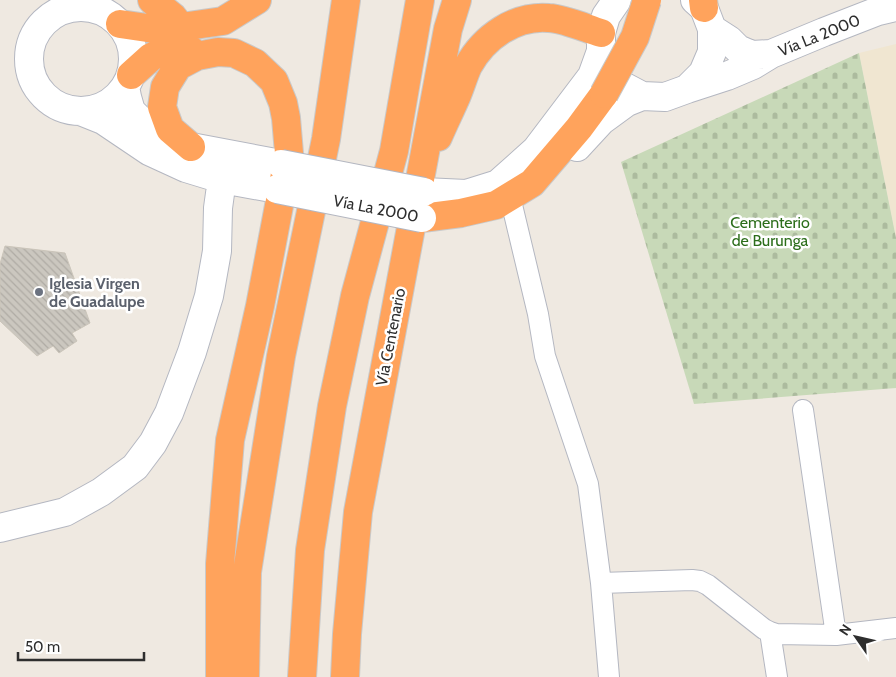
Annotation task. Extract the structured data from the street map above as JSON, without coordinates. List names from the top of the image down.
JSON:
{
  "streets": {
    "highway": ["Vía Centenario"],
    "street": ["Vía La 2000"]
  },
  "crossings": [
    ["Vía La 2000", "Vía Centenario"]
  ],
  "parks": ["Cementerio de Burunga"],
  "places": ["Iglesia Virgen de Guadalupe"],
  "scale_bar": "50 m",
  "north": "top left"
}
